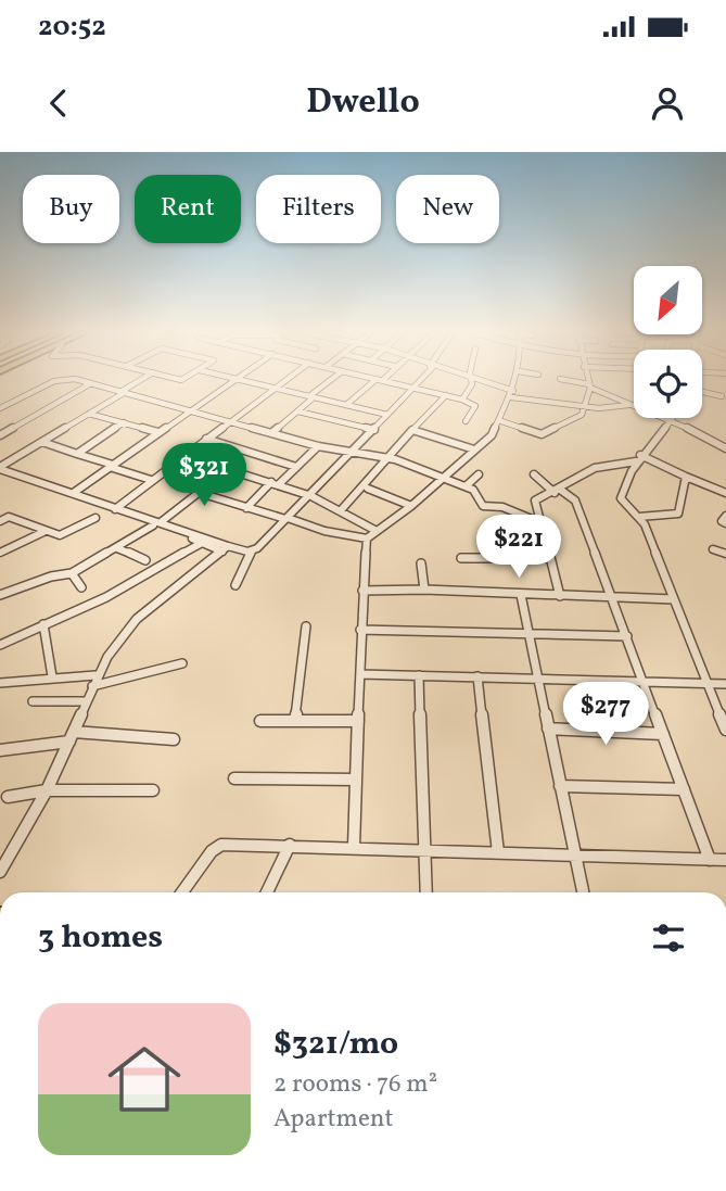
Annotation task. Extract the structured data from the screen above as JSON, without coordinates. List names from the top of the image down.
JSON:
{
  "north": "bottom left",
  "page": {
    "status": "20:52",
    "header": "Dwello",
    "chip": [
      "Buy",
      "Rent",
      "Filters",
      "New"
    ],
    "price": ["$321", "$221", "$277"],
    "heading": "3 homes",
    "list": [
      {
        "name": "$321/mo",
        "note": "2 rooms · 76 m² · Apartment"
      }
    ]
  }
}
